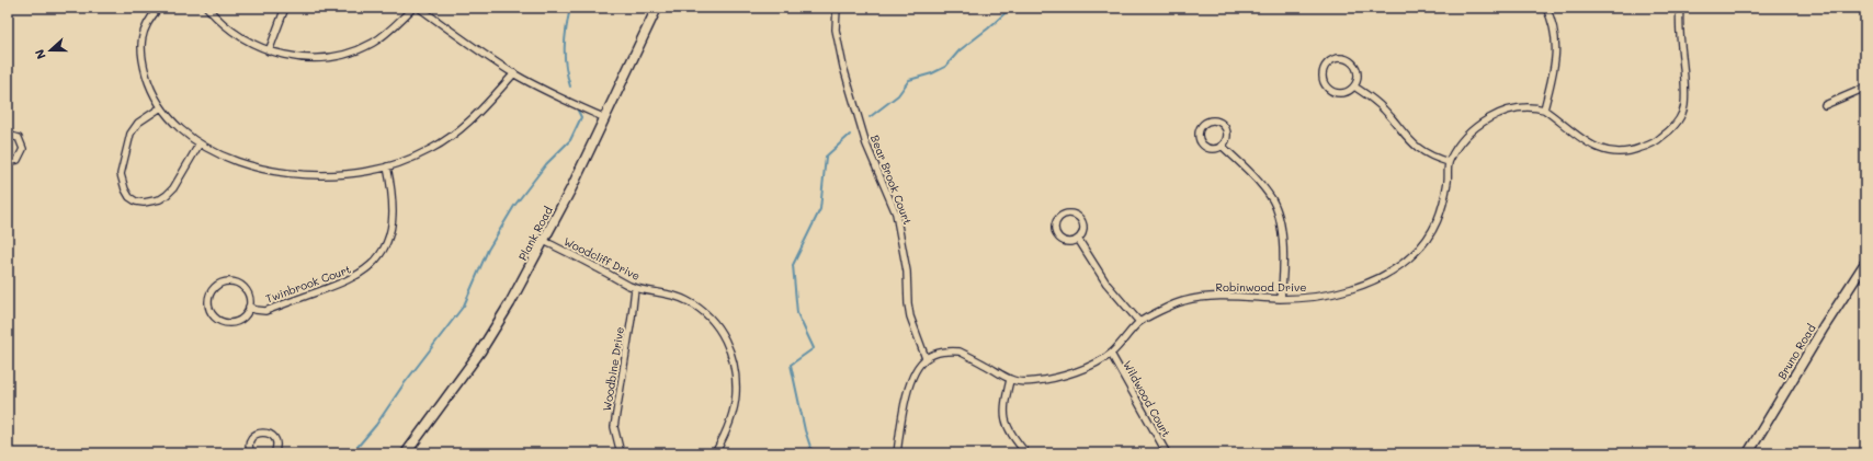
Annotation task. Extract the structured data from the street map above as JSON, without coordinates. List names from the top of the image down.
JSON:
{
  "streets": {
    "street": [
      "Bear Brook Court",
      "Plank Road",
      "Woodcliff Drive",
      "Twinbrook Court",
      "Robinwood Drive",
      "Bruno Road",
      "Woodbine Drive",
      "Wildwood Court"
    ]
  },
  "crossings": [
    ["Bear Brook Court", "Robinwood Drive"],
    ["Plank Road", "Woodcliff Drive"],
    ["Woodcliff Drive", "Woodbine Drive"],
    ["Robinwood Drive", "Wildwood Court"]
  ],
  "north": "left"
}
